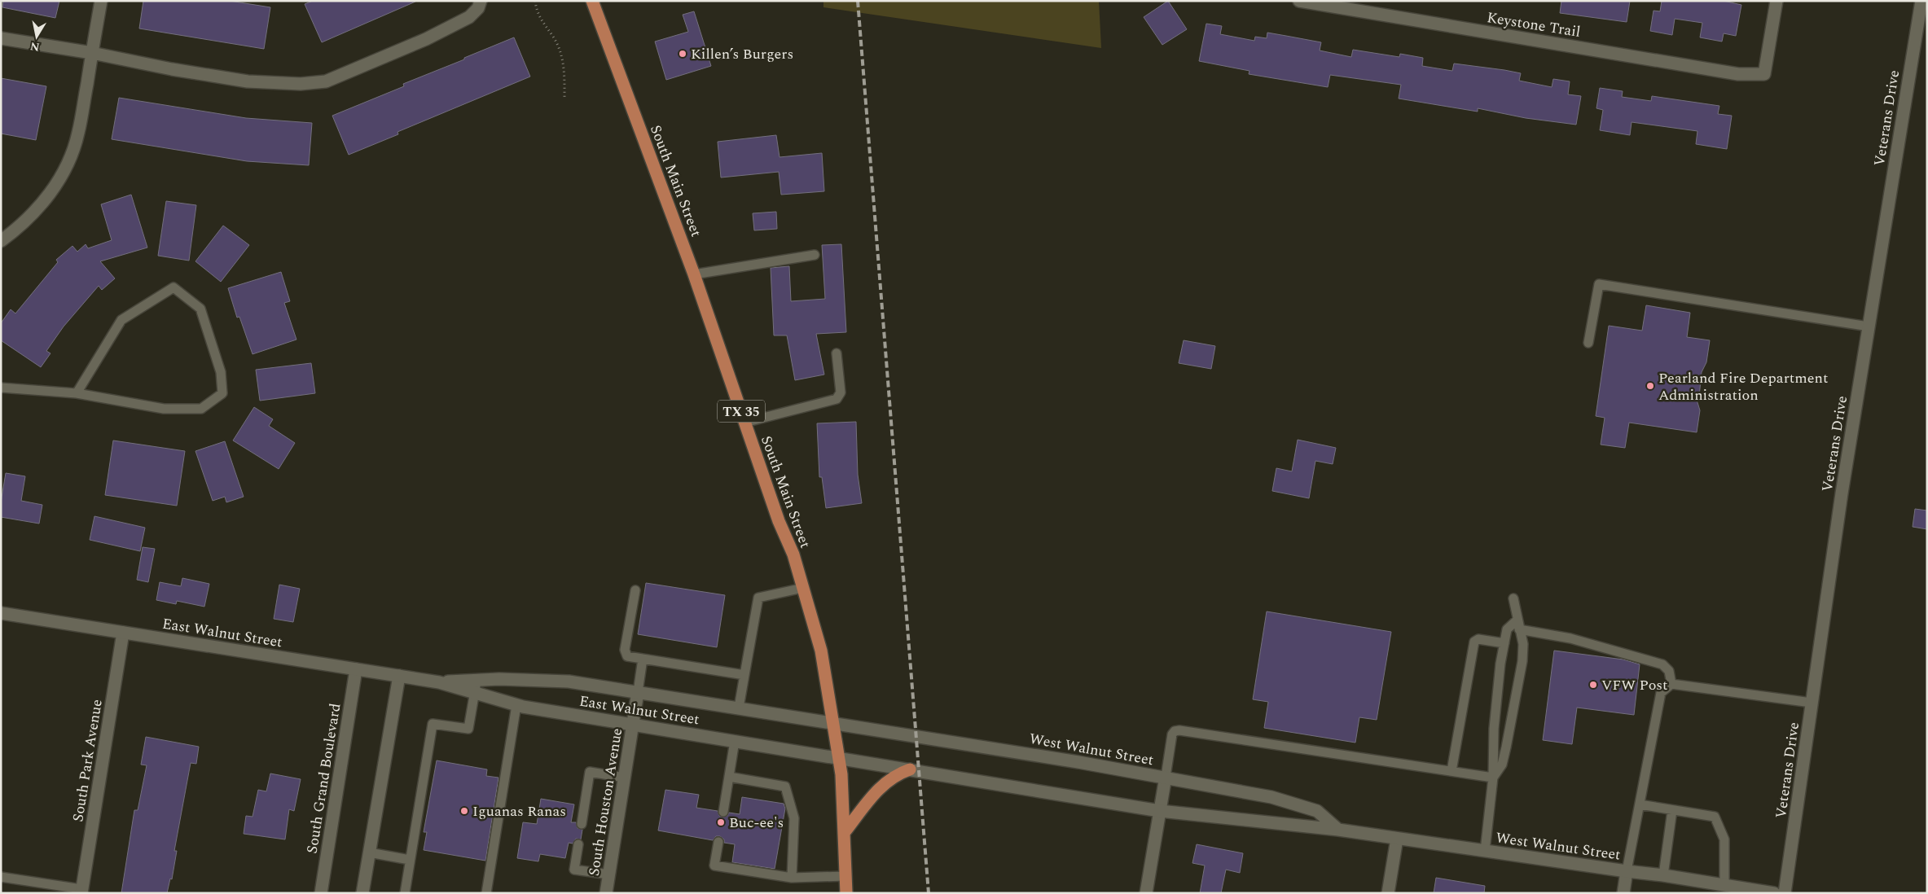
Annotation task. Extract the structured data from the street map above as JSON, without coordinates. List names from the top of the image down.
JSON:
{
  "streets": {
    "main road": ["South Main Street", "TX 35"],
    "street": [
      "Keystone Trail",
      "Veterans Drive",
      "East Walnut Street",
      "West Walnut Street",
      "South Park Avenue",
      "South Grand Boulevard",
      "South Houston Avenue"
    ]
  },
  "crossings": [
    ["South Main Street", "East Walnut Street"],
    ["South Main Street", "West Walnut Street"],
    ["East Walnut Street", "West Walnut Street"],
    ["East Walnut Street", "South Park Avenue"],
    ["East Walnut Street", "South Grand Boulevard"],
    ["East Walnut Street", "South Houston Avenue"]
  ],
  "places": [
    "Killen’s Burgers",
    "Pearland Fire Department Administration",
    "VFW Post",
    "Iguanas Ranas",
    "Buc-ee's"
  ],
  "north": "bottom"
}
